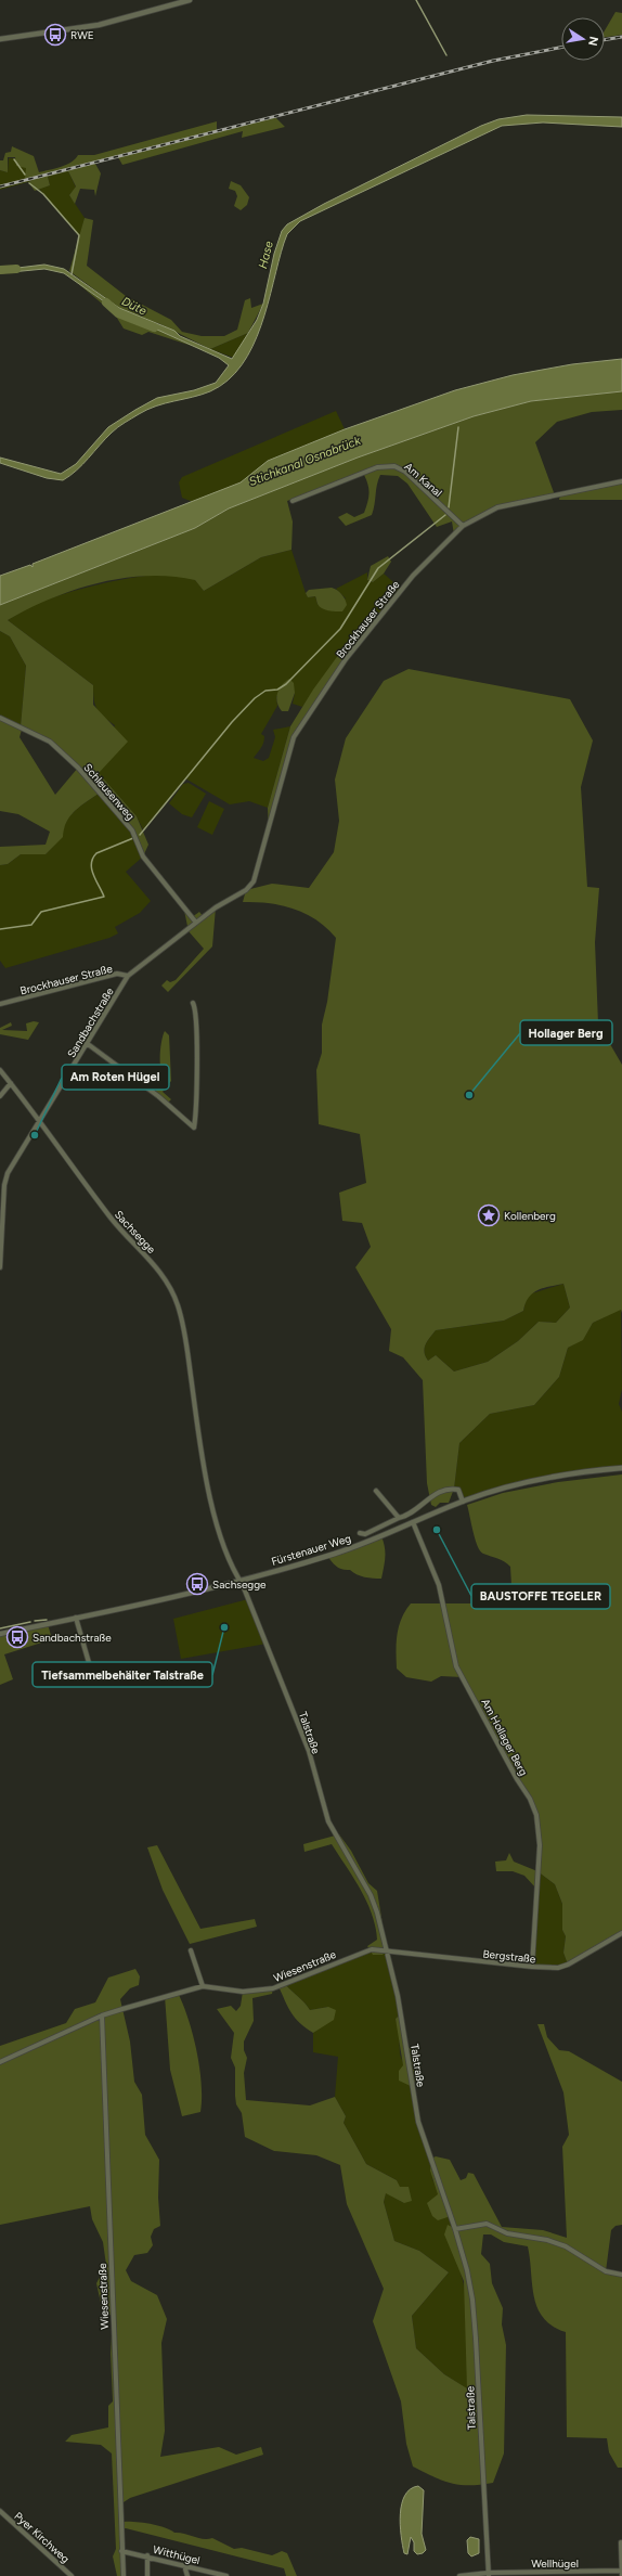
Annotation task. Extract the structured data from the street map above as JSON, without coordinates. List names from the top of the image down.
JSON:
{
  "streets": {
    "street": [
      "Am Kanal",
      "Brockhauser Straße",
      "Schleusenweg",
      "Sandbachstraße",
      "Sachsegge",
      "Fürstenauer Weg",
      "Talstraße",
      "Am Hollager Berg",
      "Bergstraße",
      "Wiesenstraße",
      "Pyer Kirchweg",
      "Witthügel",
      "Wellhügel"
    ]
  },
  "crossings": [
    ["Am Kanal", "Brockhauser Straße"],
    ["Brockhauser Straße", "Schleusenweg"],
    ["Brockhauser Straße", "Sandbachstraße"],
    ["Sandbachstraße", "Sachsegge"],
    ["Sachsegge", "Fürstenauer Weg"],
    ["Sachsegge", "Talstraße"],
    ["Fürstenauer Weg", "Talstraße"],
    ["Fürstenauer Weg", "Am Hollager Berg"],
    ["Talstraße", "Bergstraße"],
    ["Talstraße", "Wiesenstraße"],
    ["Talstraße", "Wellhügel"],
    ["Am Hollager Berg", "Bergstraße"],
    ["Bergstraße", "Wiesenstraße"],
    ["Wiesenstraße", "Witthügel"]
  ],
  "water": ["Hase", "Düte", "Stichkanal Osnabrück"],
  "places": {
    "bus stop": ["RWE", "Sachsegge", "Sandbachstraße"],
    "other": [
      "Hollager Berg",
      "Am Roten Hügel",
      "BAUSTOFFE TEGELER",
      "Tiefsammelbehälter Talstraße"
    ],
    "place": ["Kollenberg"]
  },
  "north": "right"
}
